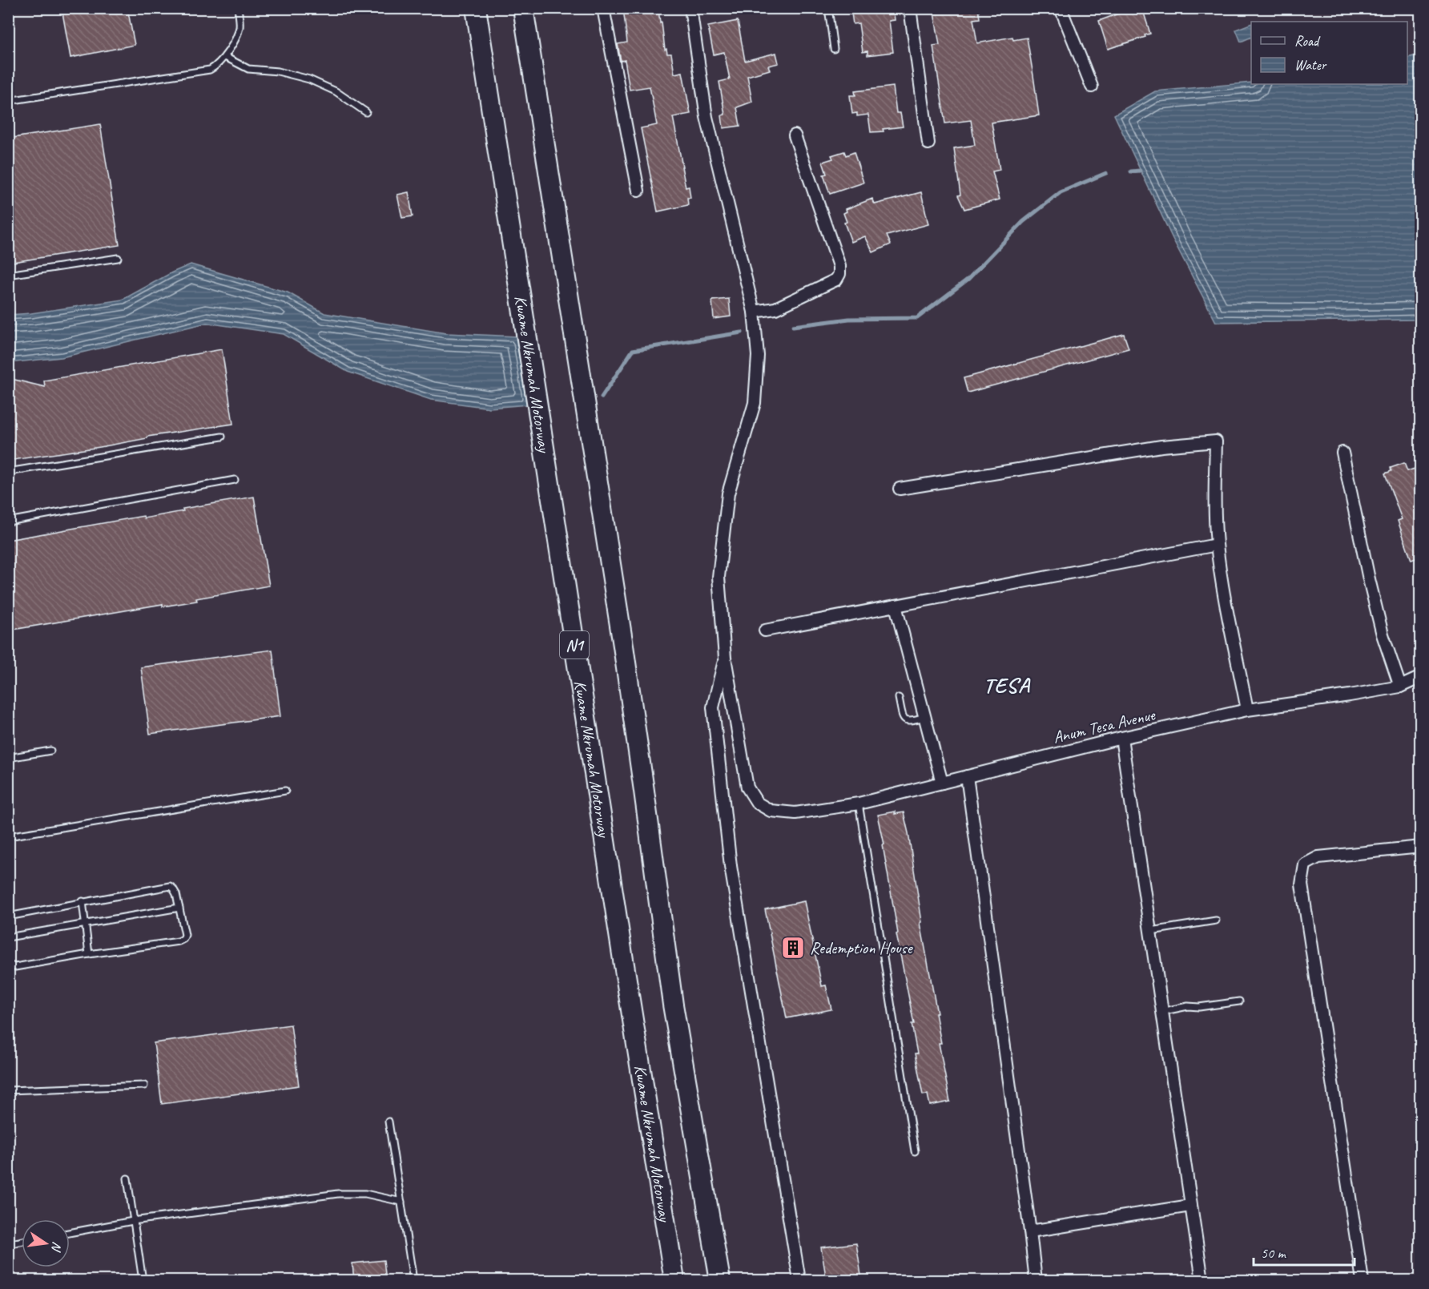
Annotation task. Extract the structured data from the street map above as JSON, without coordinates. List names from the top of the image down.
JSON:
{
  "streets": {
    "highway": ["Kwame Nkrumah Motorway", "N1"],
    "street": ["Anum Tesa Avenue"]
  },
  "districts": ["TESA"],
  "places": {
    "building": ["Redemption House"]
  },
  "legend": ["Road", "Water"],
  "scale_bar": "50 m",
  "north": "right"
}
